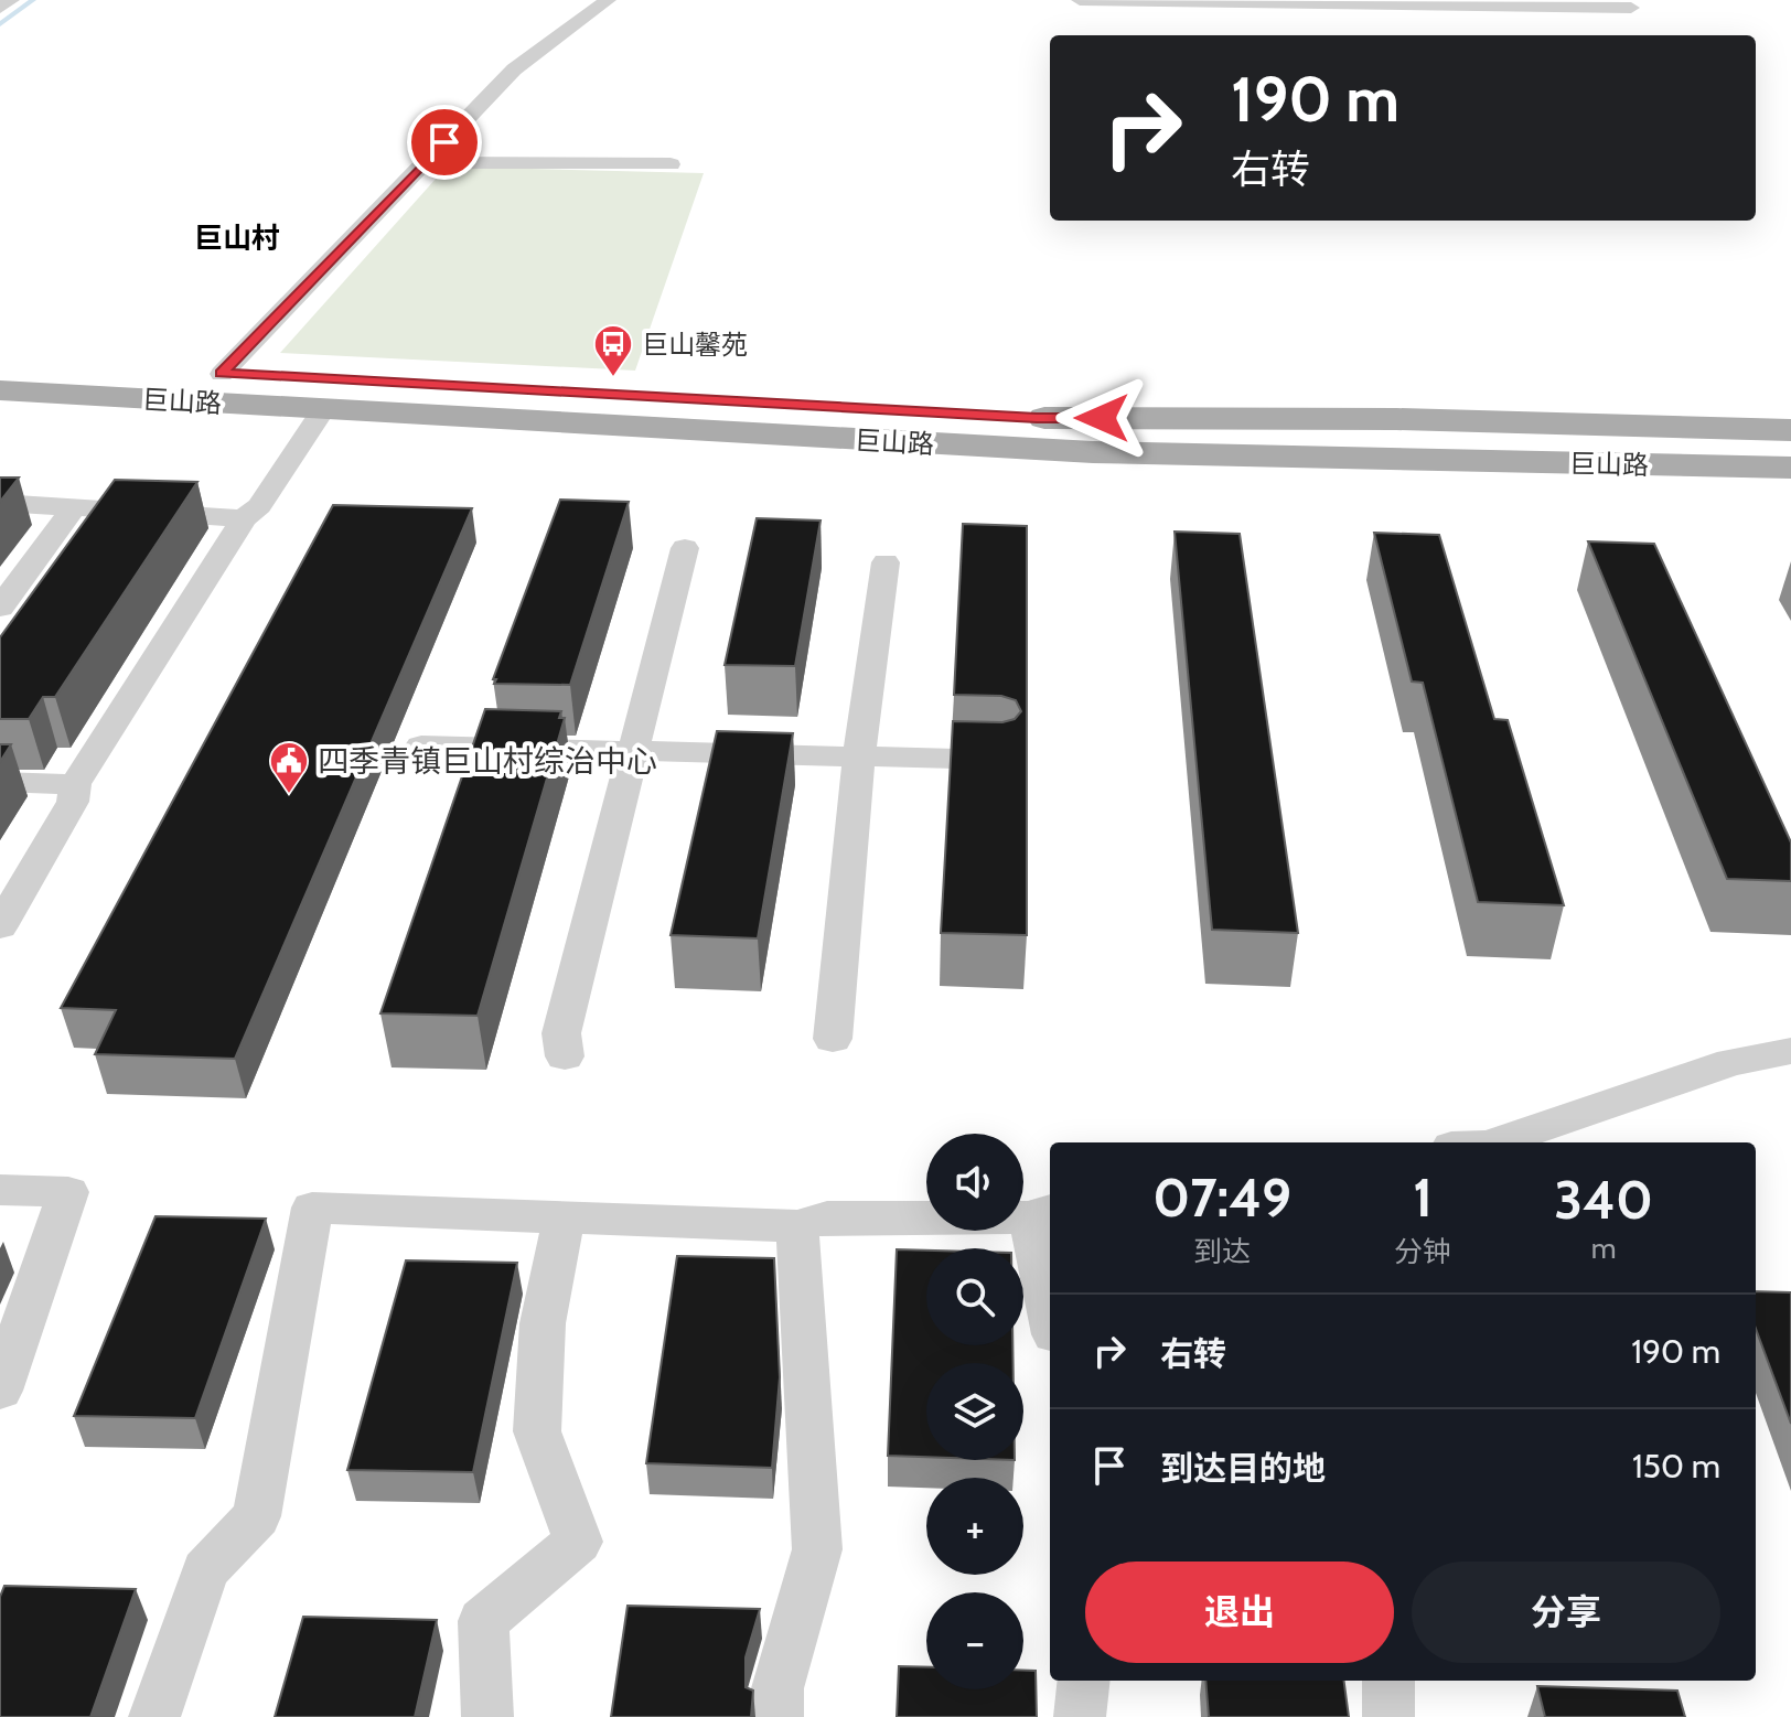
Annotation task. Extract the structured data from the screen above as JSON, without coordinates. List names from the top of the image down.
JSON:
{
  "streets": {
    "main road": ["巨山路"]
  },
  "districts": ["巨山村"],
  "places": {
    "bus stop": ["巨山馨苑"],
    "public building": ["四季青镇巨山村综治中心"]
  },
  "page": {
    "turn": ["190 m", "右转"],
    "map_buttons": ["+", "−"],
    "eta": [
      "07:49",
      "到达",
      "1",
      "分钟",
      "340",
      "m"
    ],
    "list": [
      {
        "name": "右转",
        "value": "190 m"
      },
      {
        "name": "到达目的地",
        "value": "150 m"
      }
    ],
    "buttons": ["退出", "分享"]
  }
}
